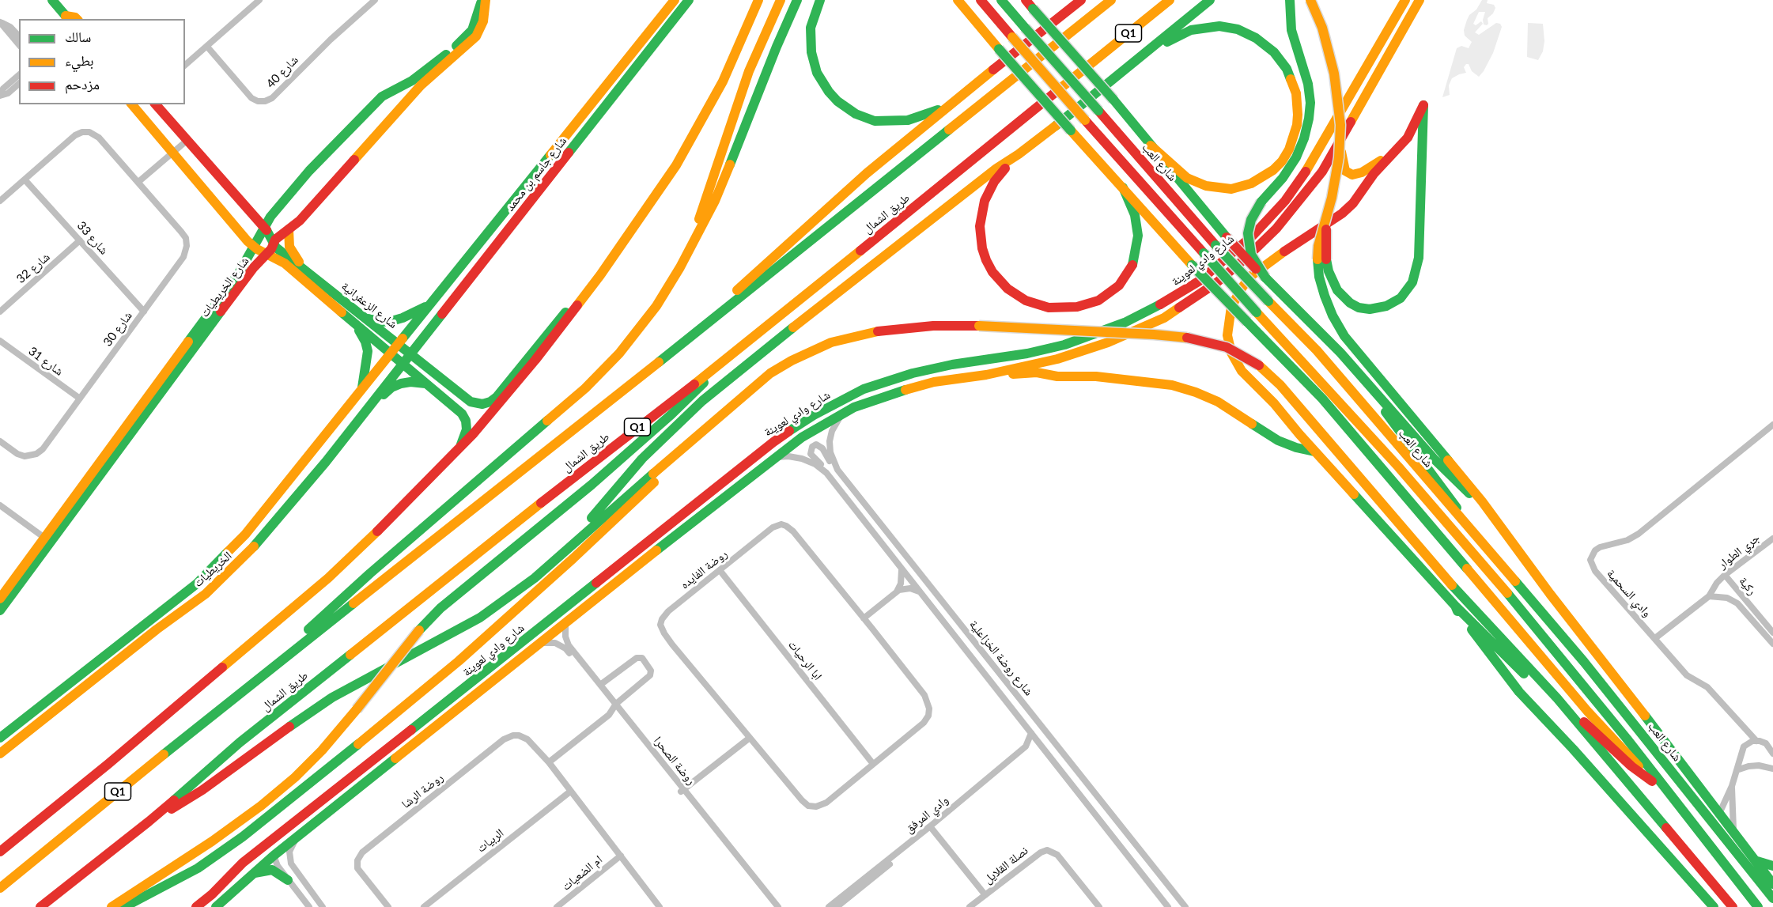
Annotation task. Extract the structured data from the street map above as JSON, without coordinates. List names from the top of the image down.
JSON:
{
  "streets": {
    "main road": [
      "Q1",
      "شارع العب",
      "شارع جاسم بن محمد",
      "طريق الشمال",
      "شارع وادي لعوينة",
      "شارع الخريطيات",
      "شارع الزعفرانية",
      "الخريطيات"
    ],
    "street": [
      "شارع 40",
      "شارع 33",
      "شارع 32",
      "شارع 30",
      "شارع 31",
      "جري الطوار",
      "روضة الفايده",
      "ركية",
      "وادي السحمية",
      "شارع روضة الخزاعلية",
      "ابا الرحيات",
      "روضة الصحرا",
      "روضة الرشا",
      "وادي المرفق",
      "الربيات",
      "نصلة القلايل",
      "ام الضعيات"
    ]
  },
  "crossings": [
    ["شارع جاسم بن محمد", "شارع الزعفرانية"],
    ["شارع جاسم بن محمد", "الخريطيات"],
    ["شارع 33", "شارع 32"],
    ["شارع 33", "شارع 30"],
    ["شارع وادي لعوينة", "شارع روضة الخزاعلية"],
    ["شارع وادي لعوينة", "روضة الصحرا"],
    ["شارع الخريطيات", "شارع الزعفرانية"],
    ["شارع الزعفرانية", "الخريطيات"],
    ["شارع 30", "شارع 31"],
    ["جري الطوار", "ركية"],
    ["جري الطوار", "وادي السحمية"],
    ["روضة الفايده", "ابا الرحيات"],
    ["شارع روضة الخزاعلية", "وادي المرفق"],
    ["روضة الرشا", "الربيات"],
    ["روضة الرشا", "ام الضعيات"],
    ["وادي المرفق", "نصلة القلايل"]
  ],
  "legend": ["سالك", "بطيء", "مزدحم"]
}
